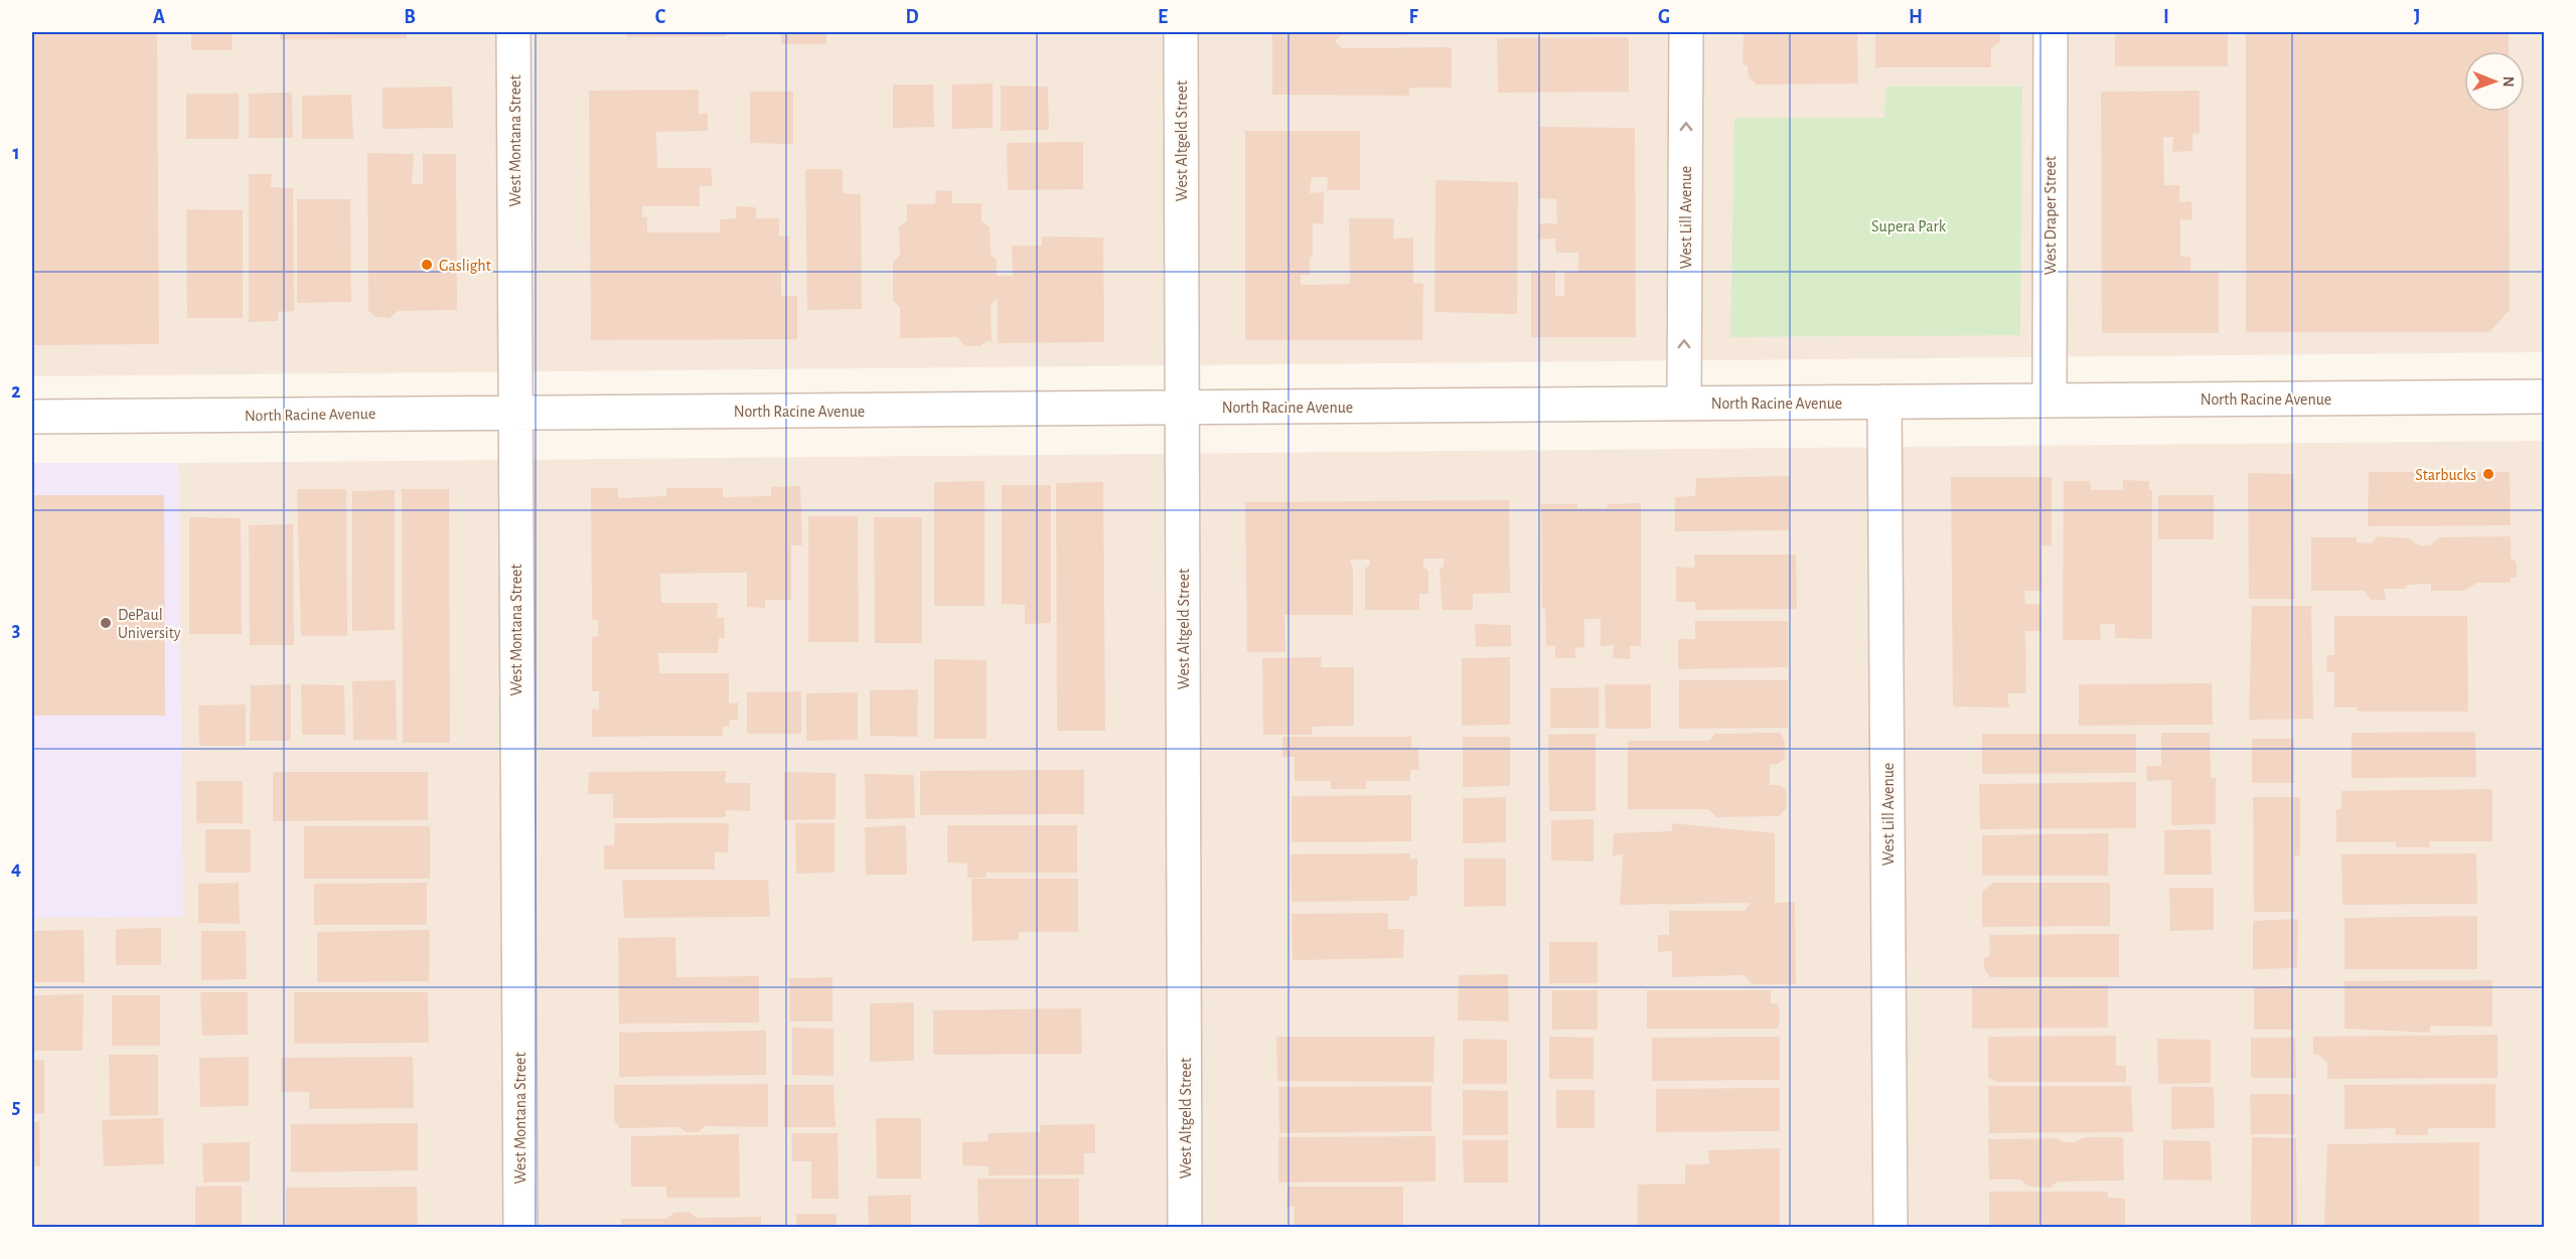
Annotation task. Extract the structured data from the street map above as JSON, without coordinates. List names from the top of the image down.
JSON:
{
  "streets": {
    "street": [
      "West Montana Street",
      "West Altgeld Street",
      "West Draper Street",
      "West Lill Avenue",
      "North Racine Avenue"
    ]
  },
  "crossings": [
    ["West Montana Street", "North Racine Avenue"],
    ["West Altgeld Street", "North Racine Avenue"],
    ["West Draper Street", "North Racine Avenue"],
    ["West Lill Avenue", "North Racine Avenue"]
  ],
  "parks": ["Supera Park"],
  "places": ["Gaslight", "Starbucks", "DePaul University"],
  "north": "right",
  "grid": {
    "columns": [
      "A",
      "B",
      "C",
      "D",
      "E",
      "F",
      "G",
      "H",
      "I",
      "J"
    ],
    "rows": [
      "1",
      "2",
      "3",
      "4",
      "5"
    ]
  }
}
